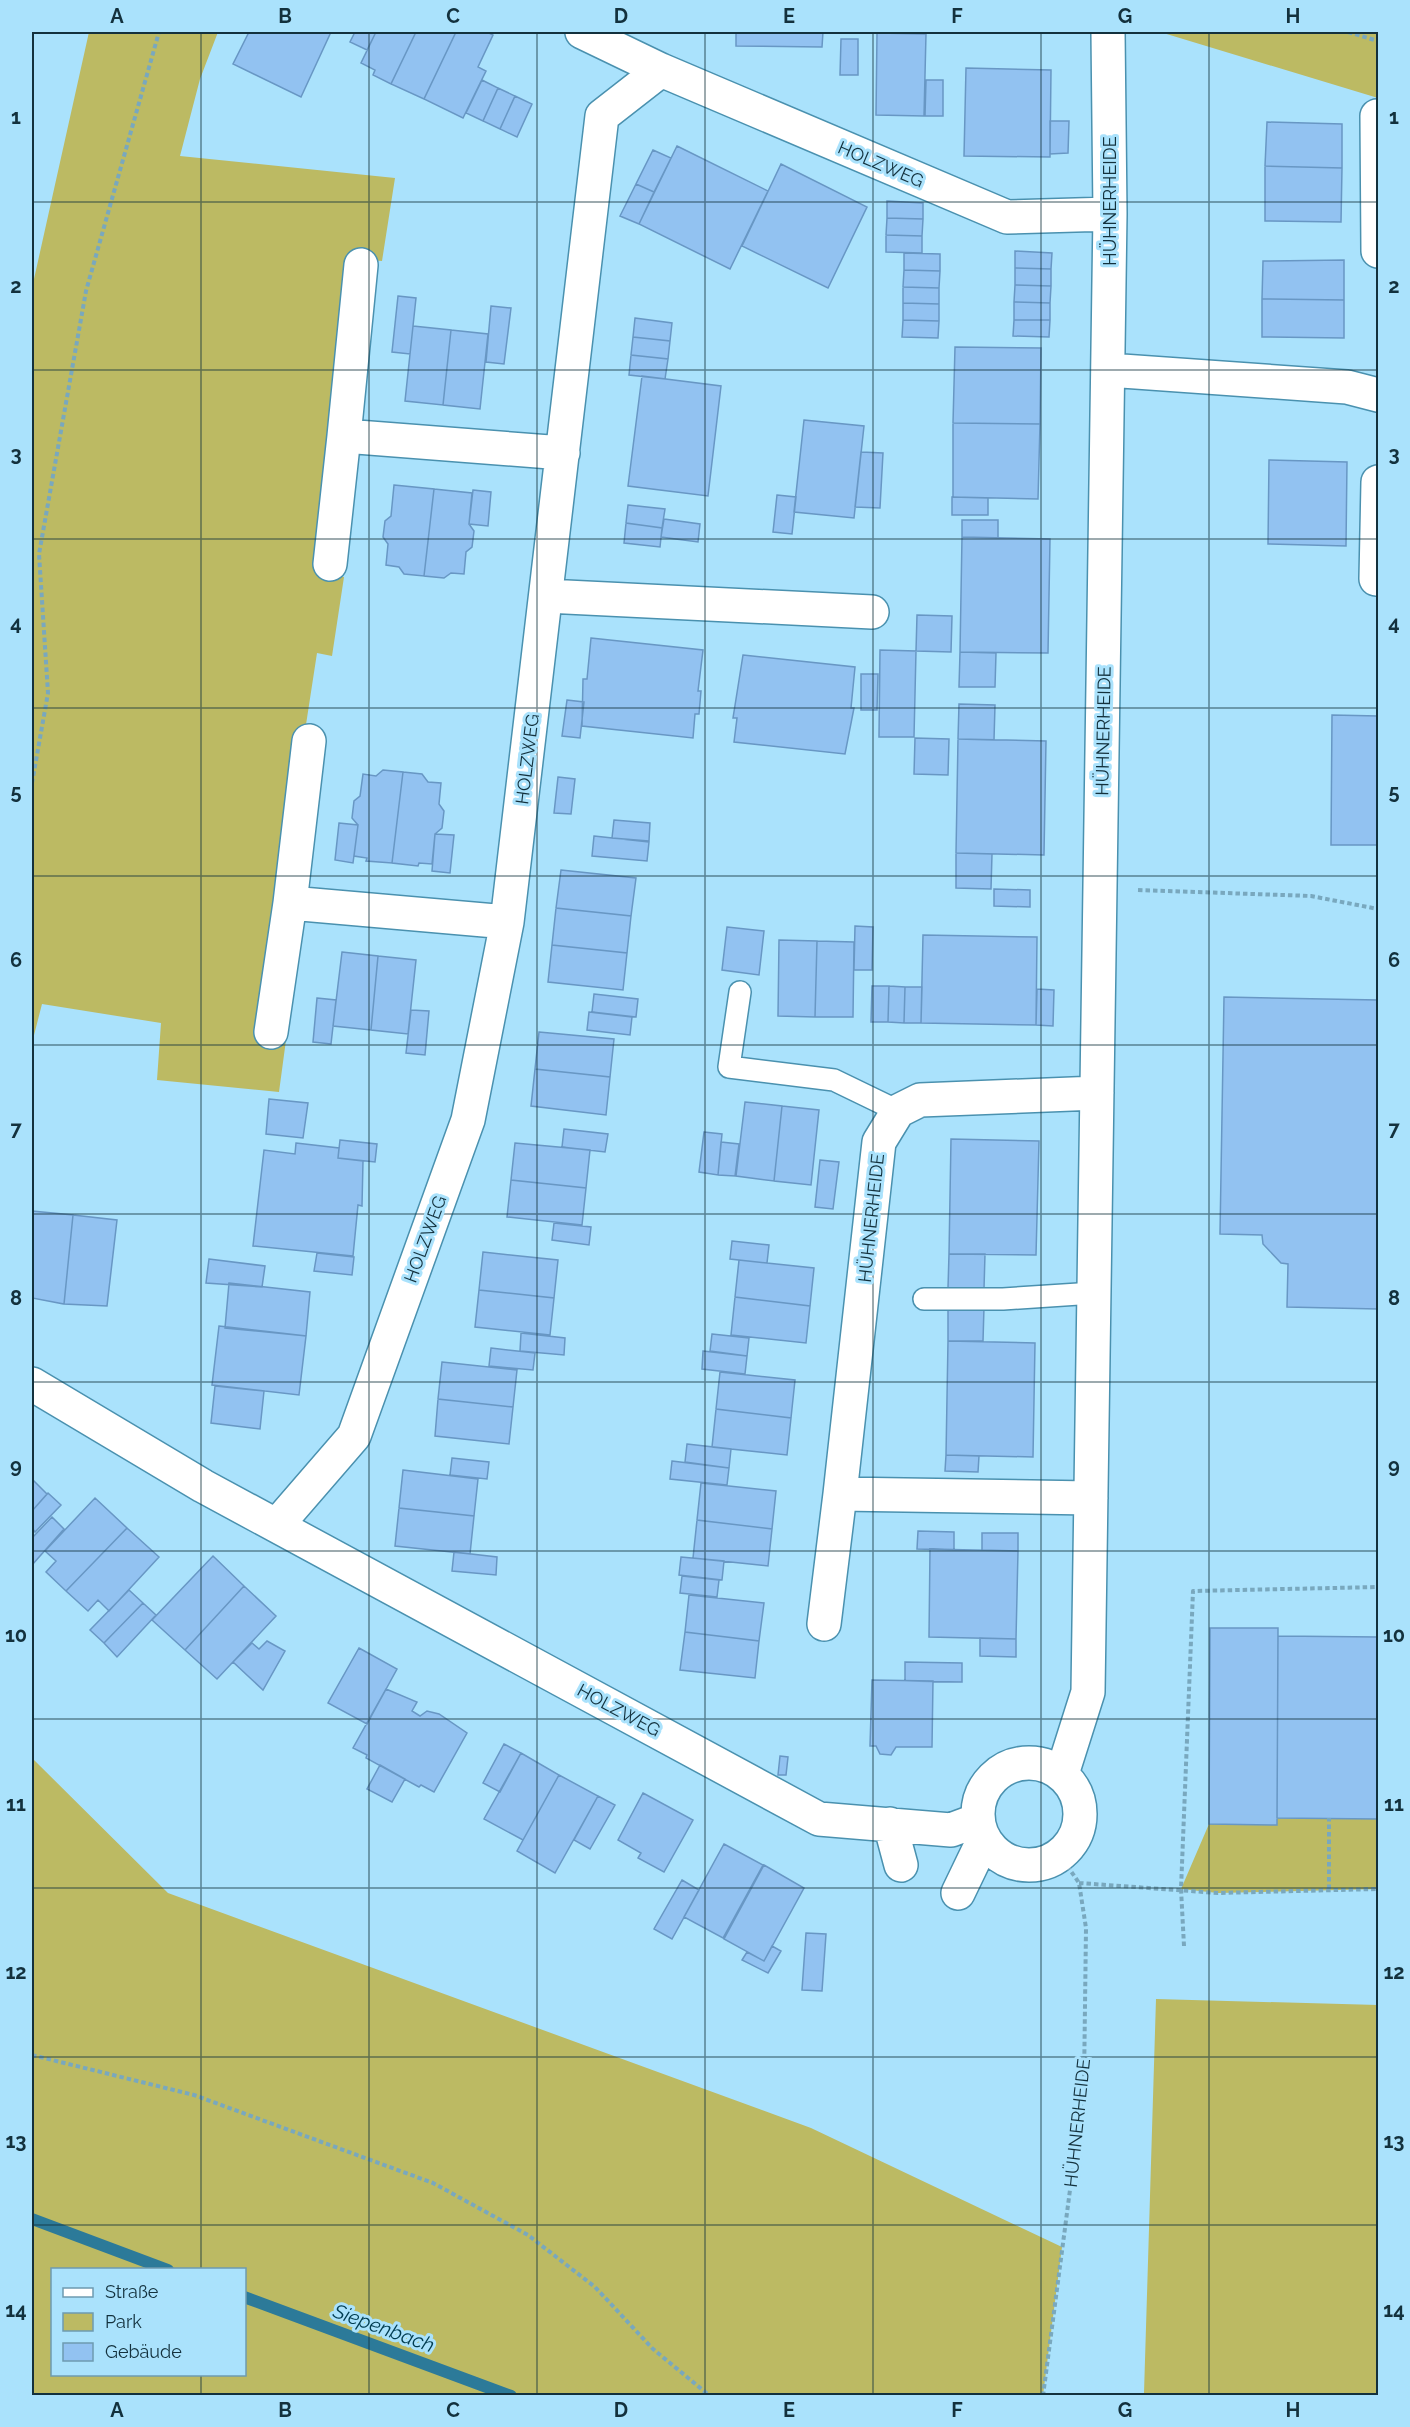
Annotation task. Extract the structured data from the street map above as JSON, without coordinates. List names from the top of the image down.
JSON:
{
  "streets": {
    "street": ["HOLZWEG", "HÜHNERHEIDE"]
  },
  "crossings": [
    ["HOLZWEG", "HÜHNERHEIDE"]
  ],
  "water": ["Siepenbach"],
  "legend": ["Straße", "Park", "Gebäude"],
  "grid": {
    "columns": [
      "A",
      "B",
      "C",
      "D",
      "E",
      "F",
      "G",
      "H"
    ],
    "rows": [
      "1",
      "2",
      "3",
      "4",
      "5",
      "6",
      "7",
      "8",
      "9",
      "10",
      "11",
      "12",
      "13",
      "14"
    ]
  }
}
